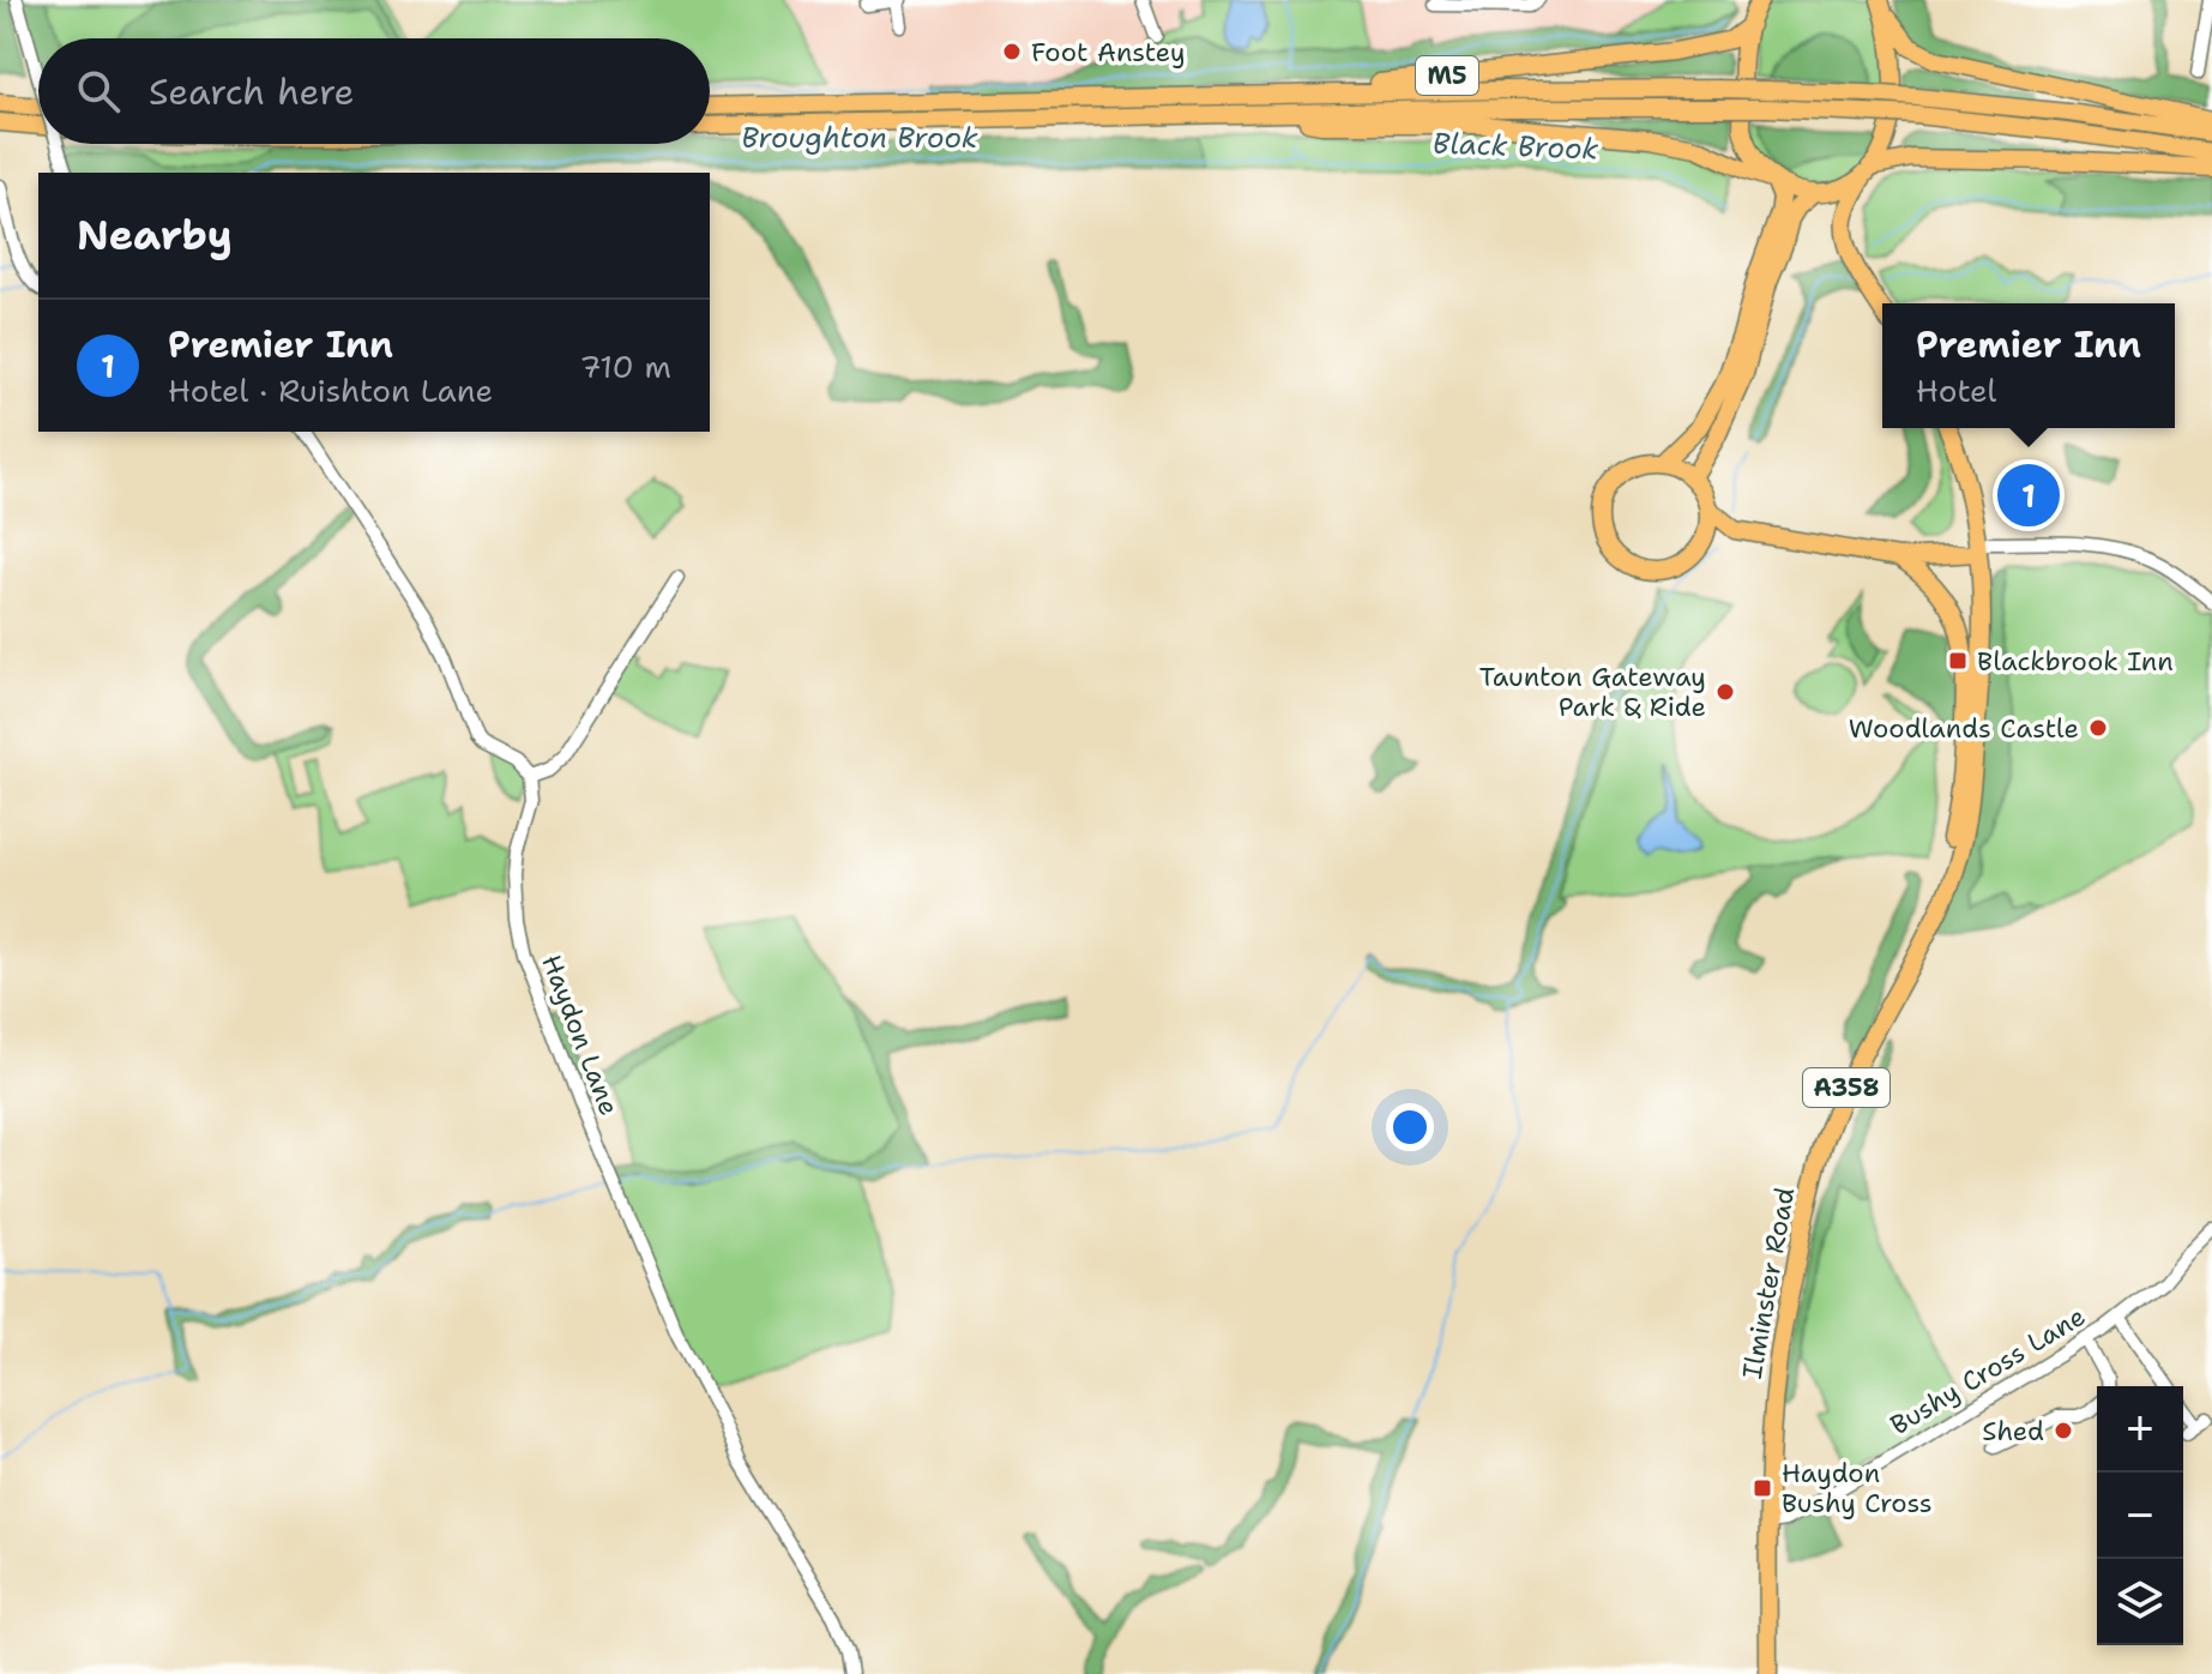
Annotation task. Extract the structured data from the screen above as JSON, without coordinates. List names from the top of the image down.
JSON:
{
  "streets": {
    "highway": ["M5", "A358", "Ilminster Road"],
    "street": ["Haydon Lane", "Bushy Cross Lane"]
  },
  "crossings": [
    ["Ilminster Road", "Bushy Cross Lane"]
  ],
  "water": ["Broughton Brook", "Black Brook"],
  "places": {
    "other": [
      "Foot Anstey",
      "Taunton Gateway Park & Ride",
      "Woodlands Castle",
      "Shed"
    ],
    "transit": ["Blackbrook Inn", "Haydon Bushy Cross"]
  },
  "page": {
    "search": "Search here",
    "heading": "Nearby",
    "list": [
      {
        "mark": "1",
        "name": "Premier Inn",
        "note": "Hotel · Ruishton Lane",
        "value": "710 m"
      }
    ],
    "popup": ["Premier Inn", "Hotel"],
    "pins": "1",
    "map_buttons": ["+", "−"]
  }
}
